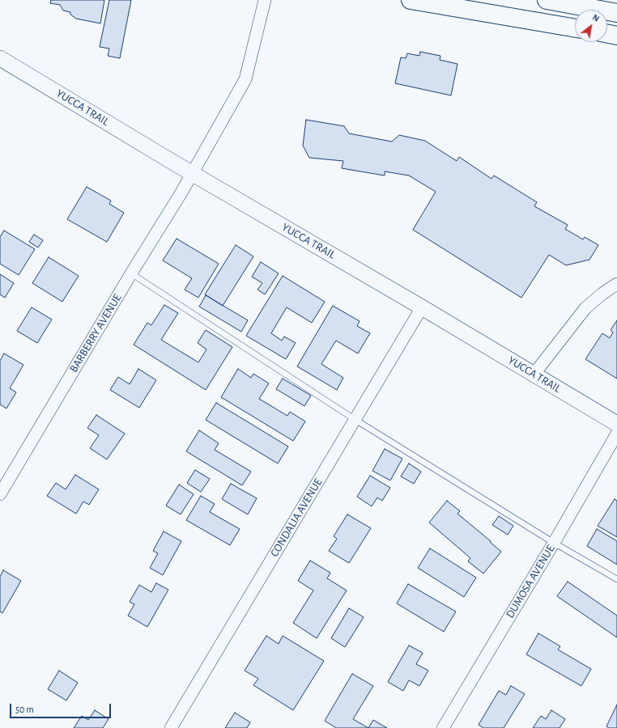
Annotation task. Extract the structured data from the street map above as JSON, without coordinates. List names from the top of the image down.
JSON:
{
  "streets": {
    "street": [
      "YUCCA TRAIL",
      "BARBERRY AVENUE",
      "CONDALIA AVENUE",
      "DUMOSA AVENUE"
    ]
  },
  "crossings": [
    ["YUCCA TRAIL", "BARBERRY AVENUE"],
    ["YUCCA TRAIL", "CONDALIA AVENUE"]
  ],
  "scale_bar": "50 m",
  "north": "top right"
}
